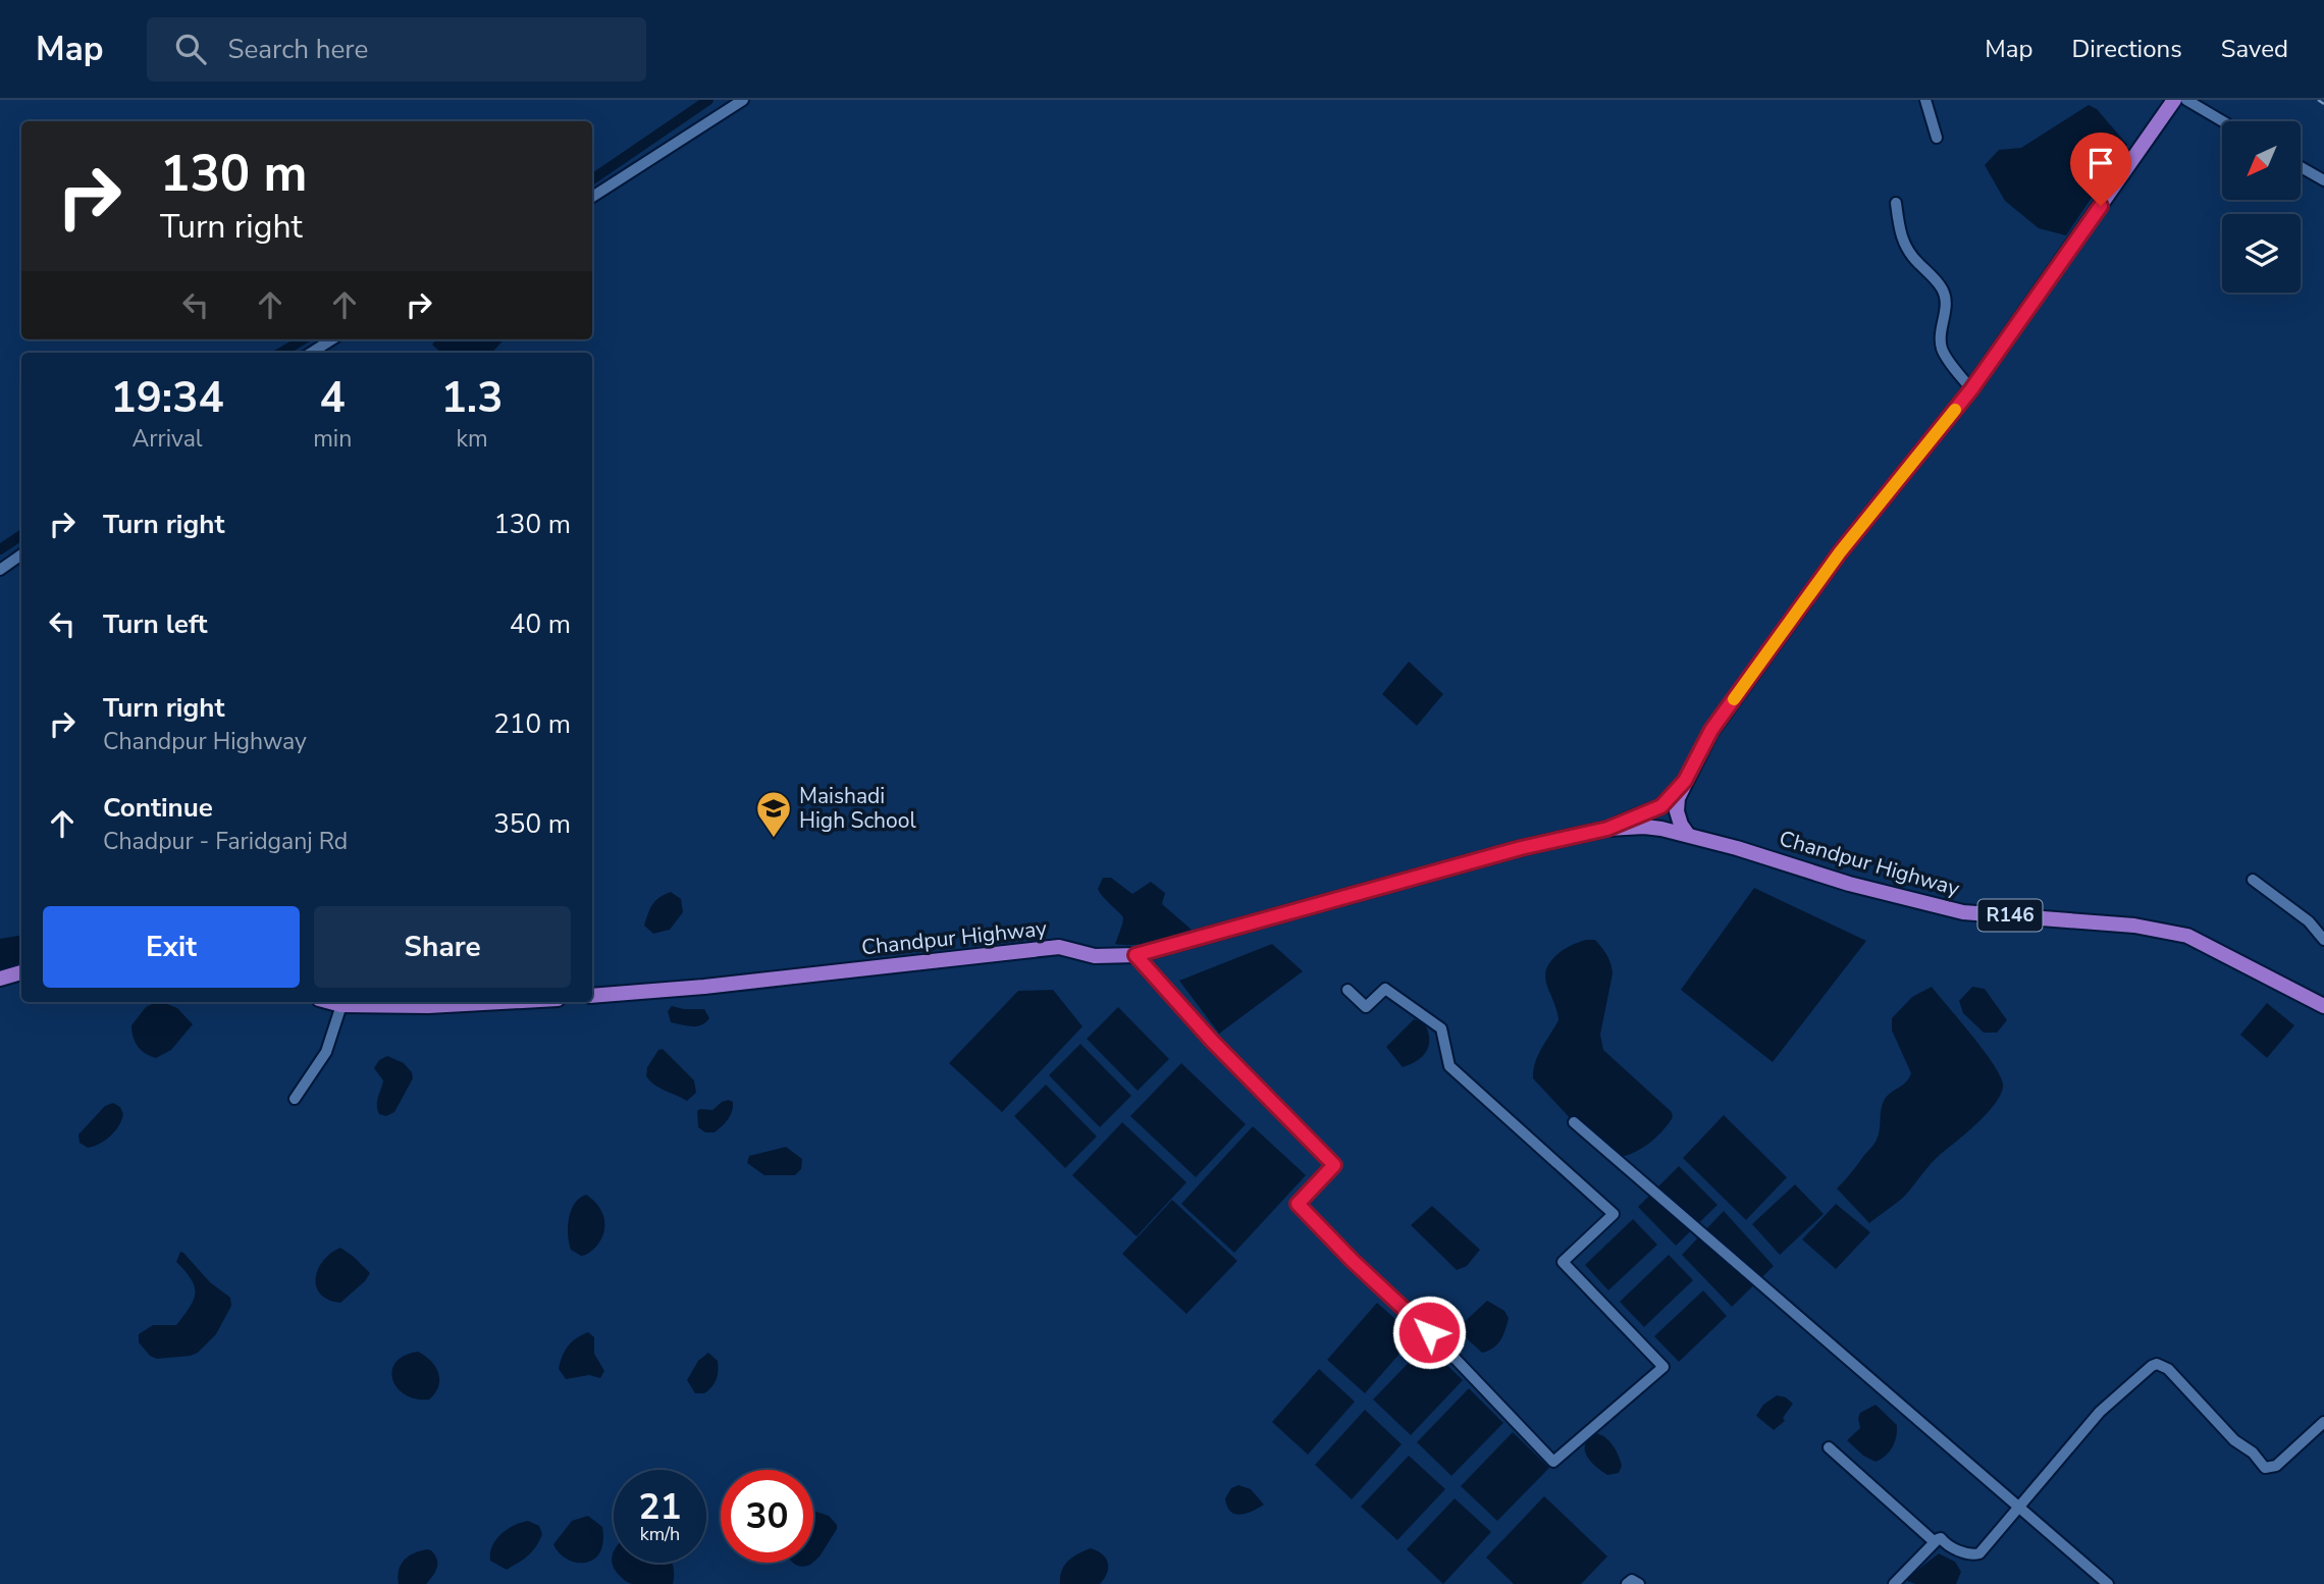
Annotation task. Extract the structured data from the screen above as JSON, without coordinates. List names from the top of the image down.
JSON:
{
  "streets": {
    "main road": ["Chandpur Highway", "R146"]
  },
  "places": {
    "school or university": ["Maishadi High School"]
  },
  "north": "bottom left",
  "page": {
    "header": "Map",
    "search": "Search here",
    "nav": ["Map", "Directions", "Saved"],
    "turn": ["130 m", "Turn right"],
    "eta": [
      "19:34",
      "Arrival",
      "4",
      "min",
      "1.3",
      "km"
    ],
    "list": [
      {
        "name": "Turn right",
        "value": "130 m"
      },
      {
        "name": "Turn left",
        "value": "40 m"
      },
      {
        "name": "Turn right",
        "note": "Chandpur Highway",
        "value": "210 m"
      },
      {
        "name": "Continue",
        "note": "Chadpur - Faridganj Rd",
        "value": "350 m"
      }
    ],
    "buttons": ["Exit", "Share"],
    "speed": "21 km/h",
    "limit": "30"
  }
}
